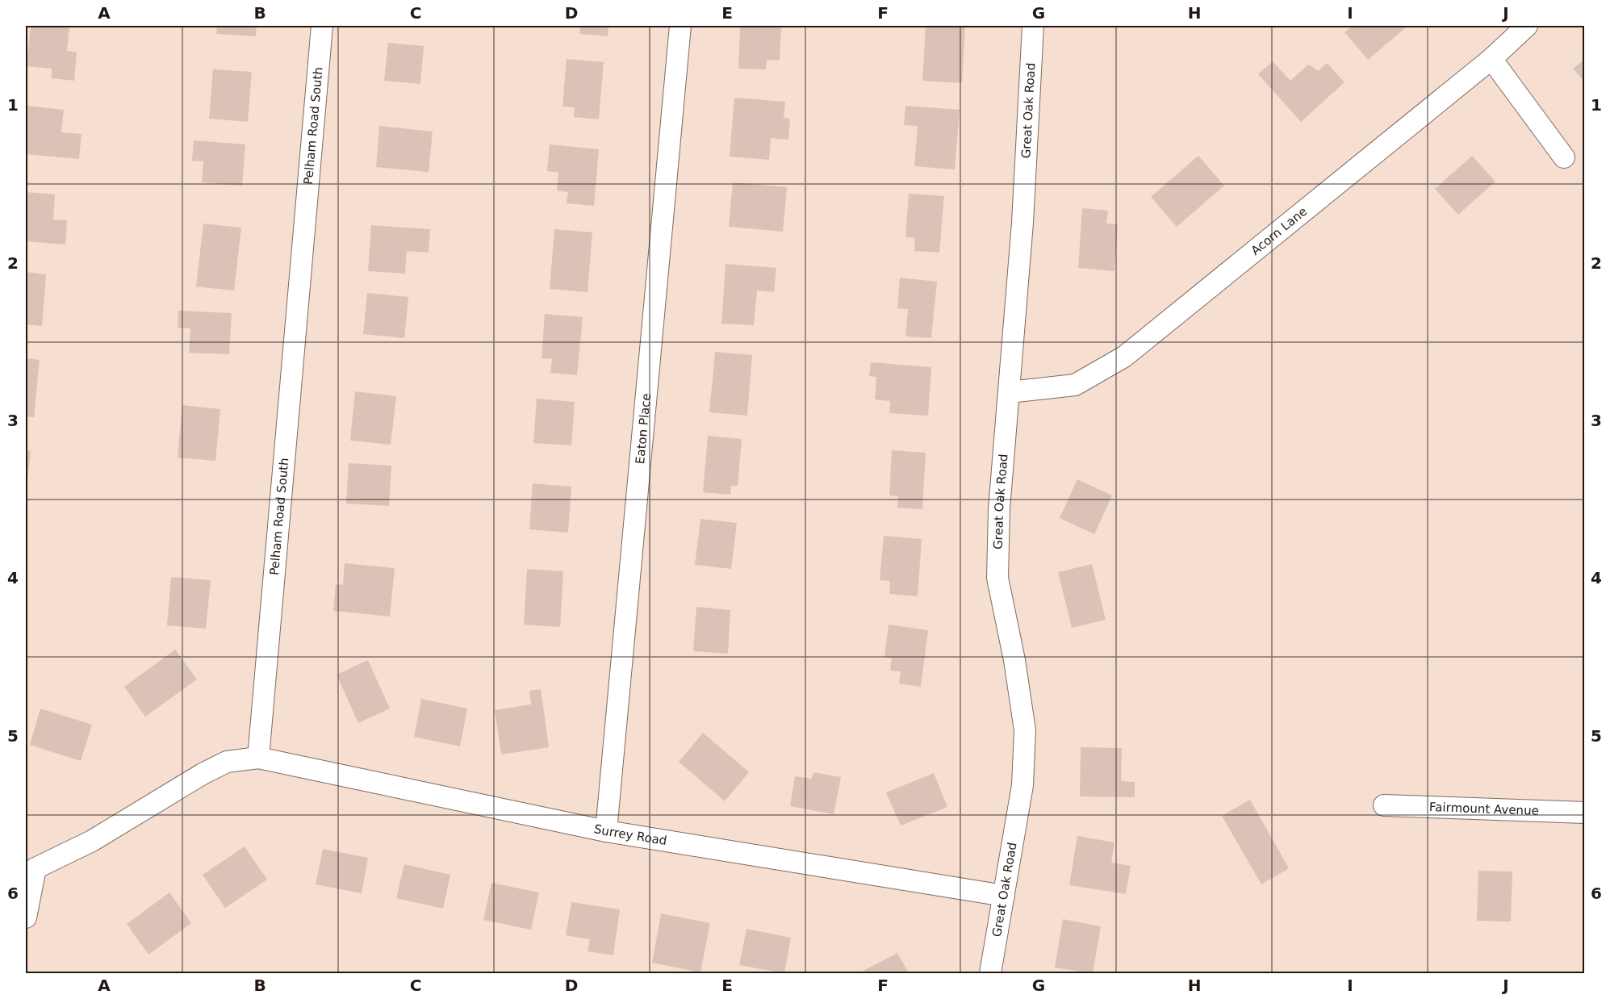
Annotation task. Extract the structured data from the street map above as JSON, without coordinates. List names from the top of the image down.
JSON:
{
  "streets": {
    "street": [
      "Great Oak Road",
      "Pelham Road South",
      "Acorn Lane",
      "Eaton Place",
      "Fairmount Avenue",
      "Surrey Road"
    ]
  },
  "crossings": [
    ["Great Oak Road", "Acorn Lane"],
    ["Great Oak Road", "Surrey Road"],
    ["Pelham Road South", "Surrey Road"],
    ["Eaton Place", "Surrey Road"]
  ],
  "grid": {
    "columns": [
      "A",
      "B",
      "C",
      "D",
      "E",
      "F",
      "G",
      "H",
      "I",
      "J"
    ],
    "rows": [
      "1",
      "2",
      "3",
      "4",
      "5",
      "6"
    ]
  }
}
